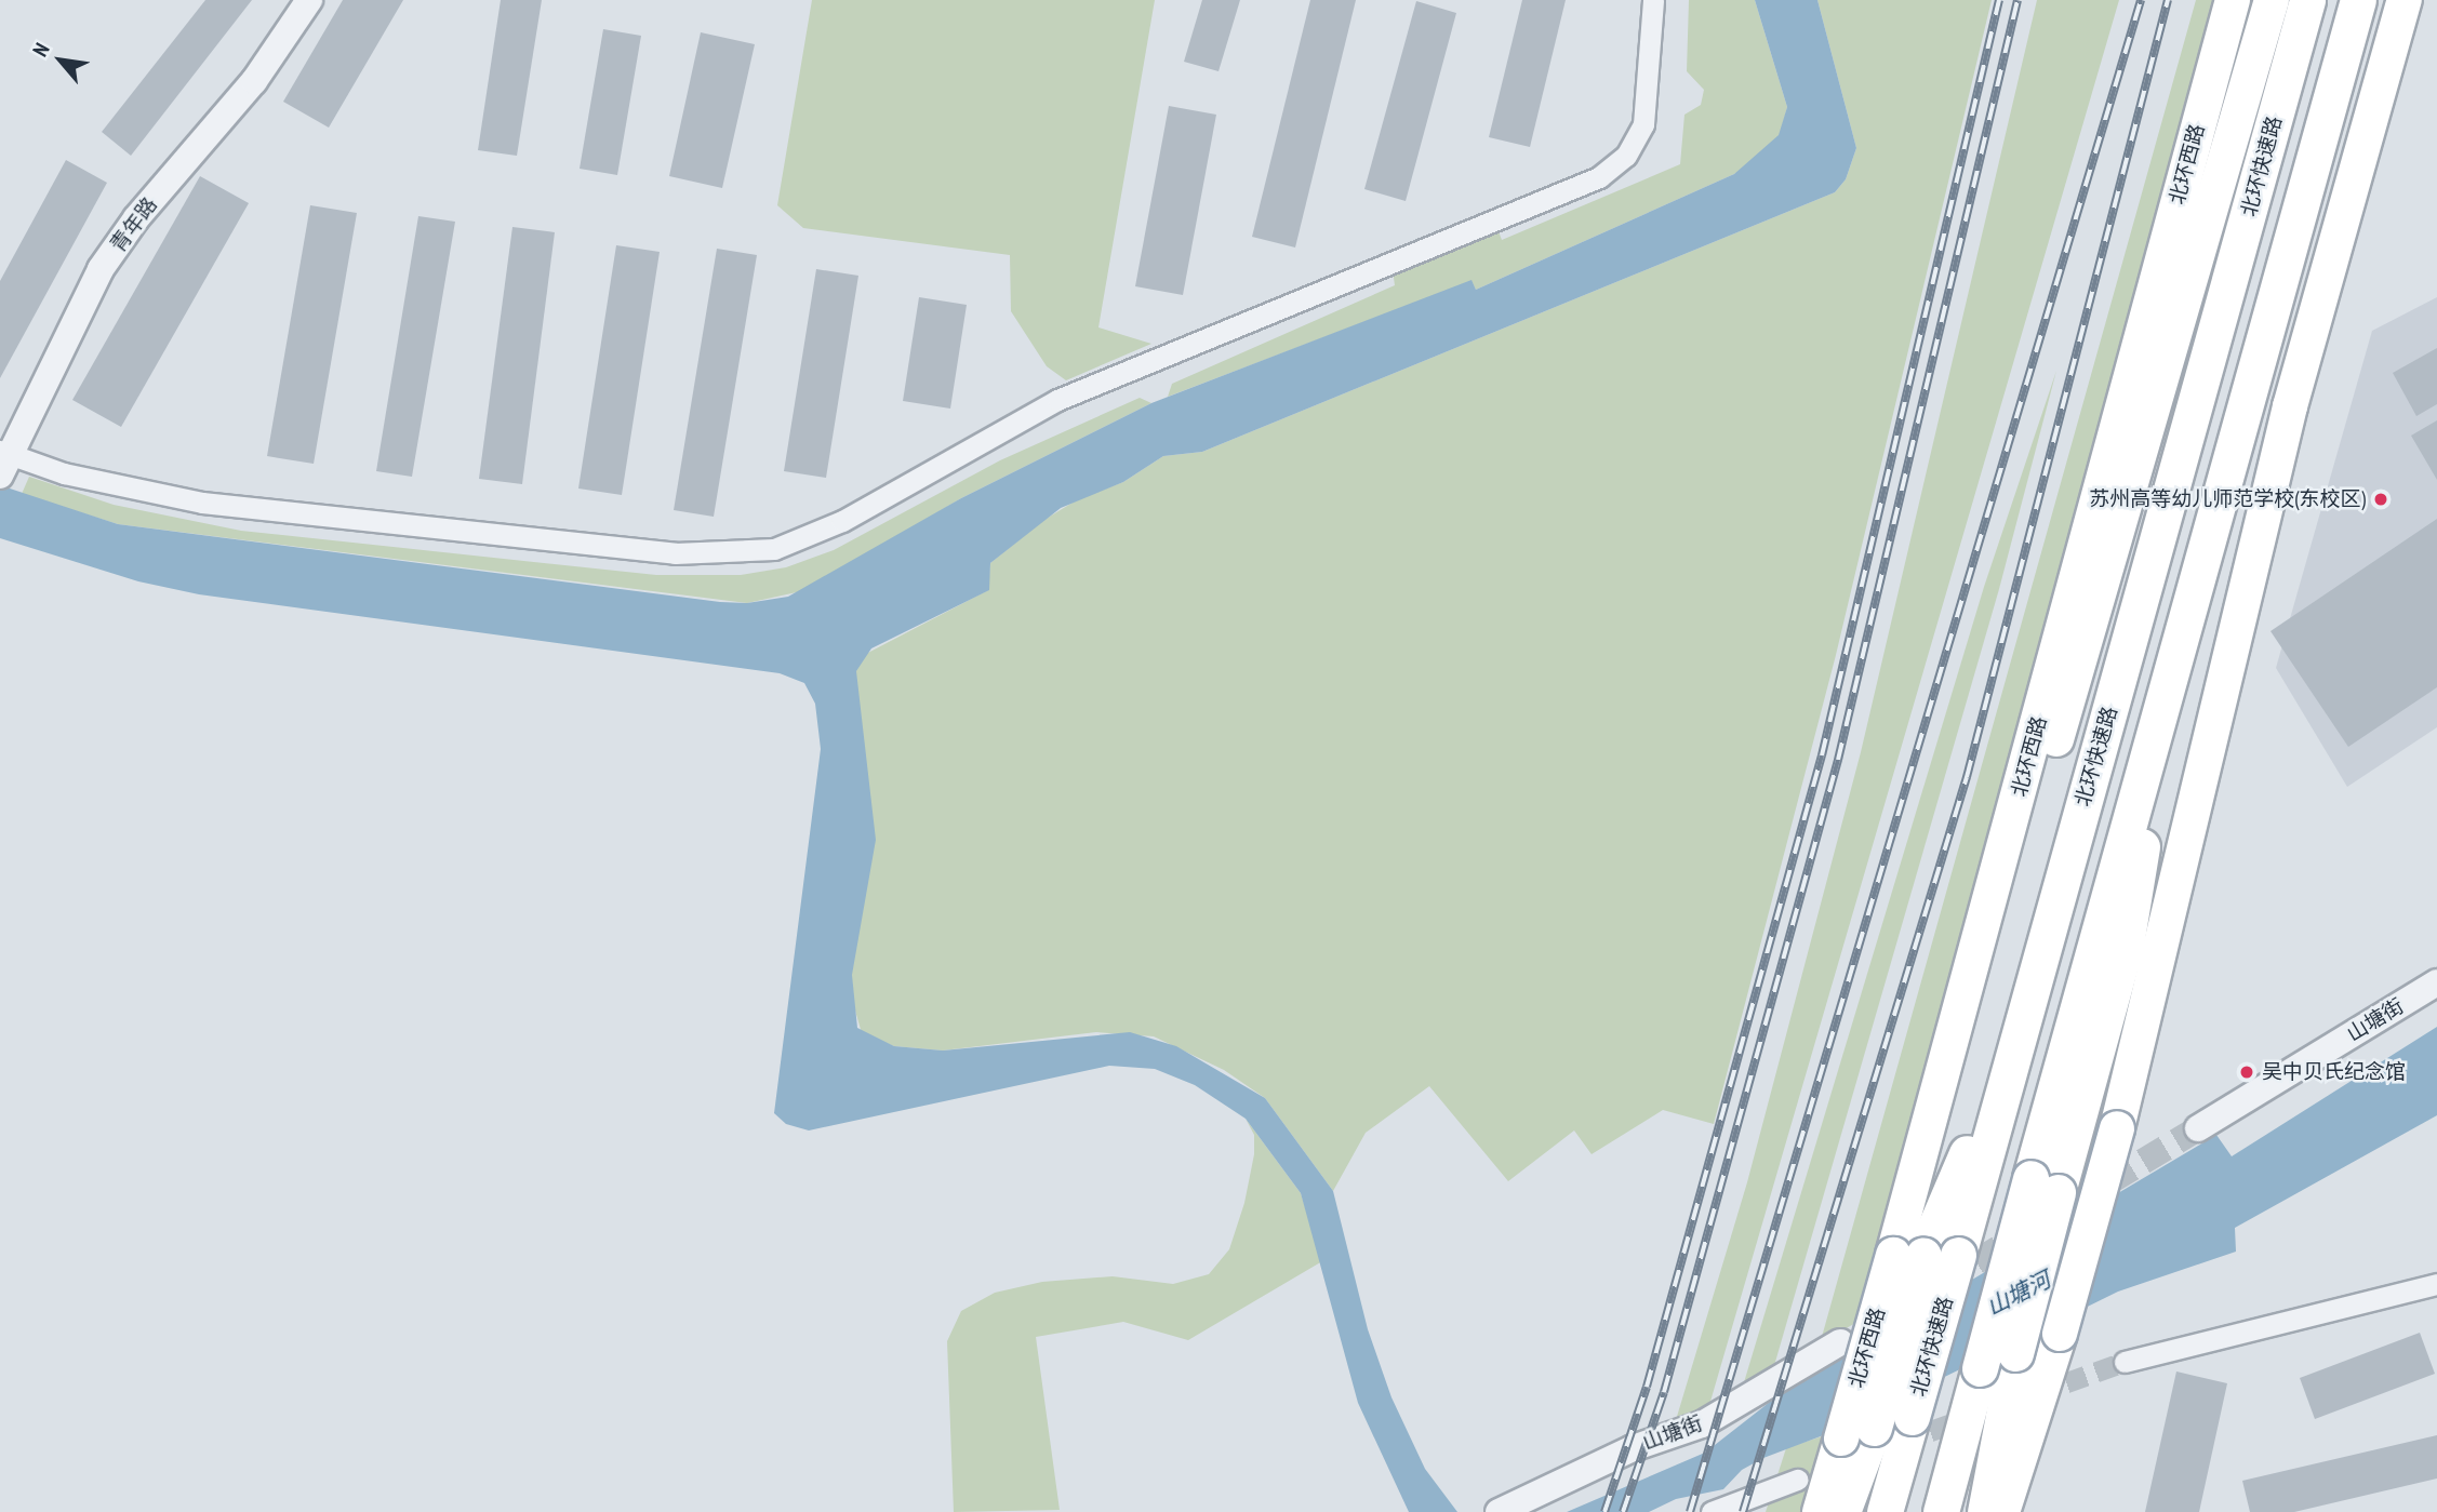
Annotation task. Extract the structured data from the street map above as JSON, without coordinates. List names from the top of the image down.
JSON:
{
  "streets": {
    "highway": ["北环快速路"],
    "main road": ["北环西路"],
    "street": ["青年路", "山塘街"]
  },
  "crossings": [
    ["北环西路", "北环快速路"]
  ],
  "water": ["山塘河"],
  "places": ["苏州高等幼儿师范学校(东校区)", "吴中贝氏纪念馆"],
  "north": "top left"
}
